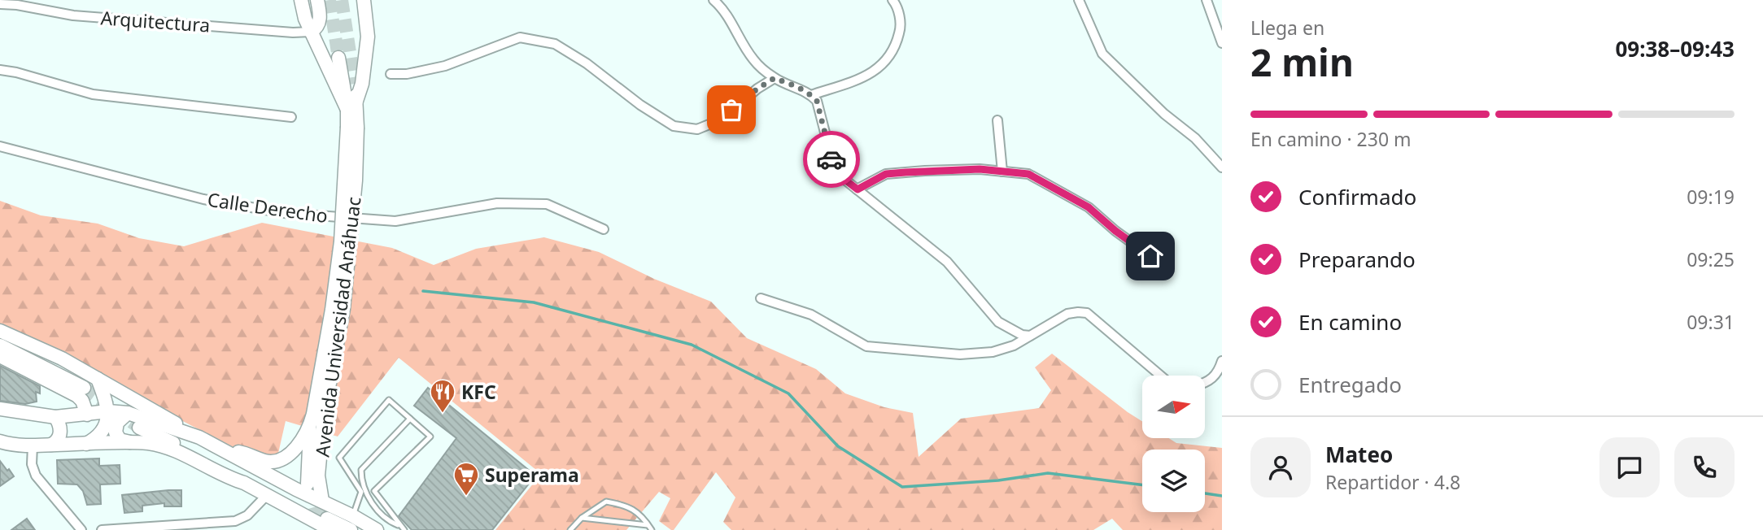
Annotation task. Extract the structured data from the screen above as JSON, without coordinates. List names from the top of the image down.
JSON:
{
  "streets": {
    "main road": ["Avenida Universidad Anáhuac"],
    "street": ["Arquitectura", "Calle Derecho"]
  },
  "places": {
    "restaurant": ["KFC"],
    "supermarket": ["Superama"]
  },
  "north": "right",
  "page": {
    "heading": ["2 min", "Llega en", "09:38–09:43"],
    "panel": ["Mateo", "Repartidor · 4.8"],
    "bar": "En camino · 230 m",
    "list": [
      ["Confirmado", "09:19"],
      ["Preparando", "09:25"],
      ["En camino", "09:31"],
      "Entregado"
    ]
  }
}
